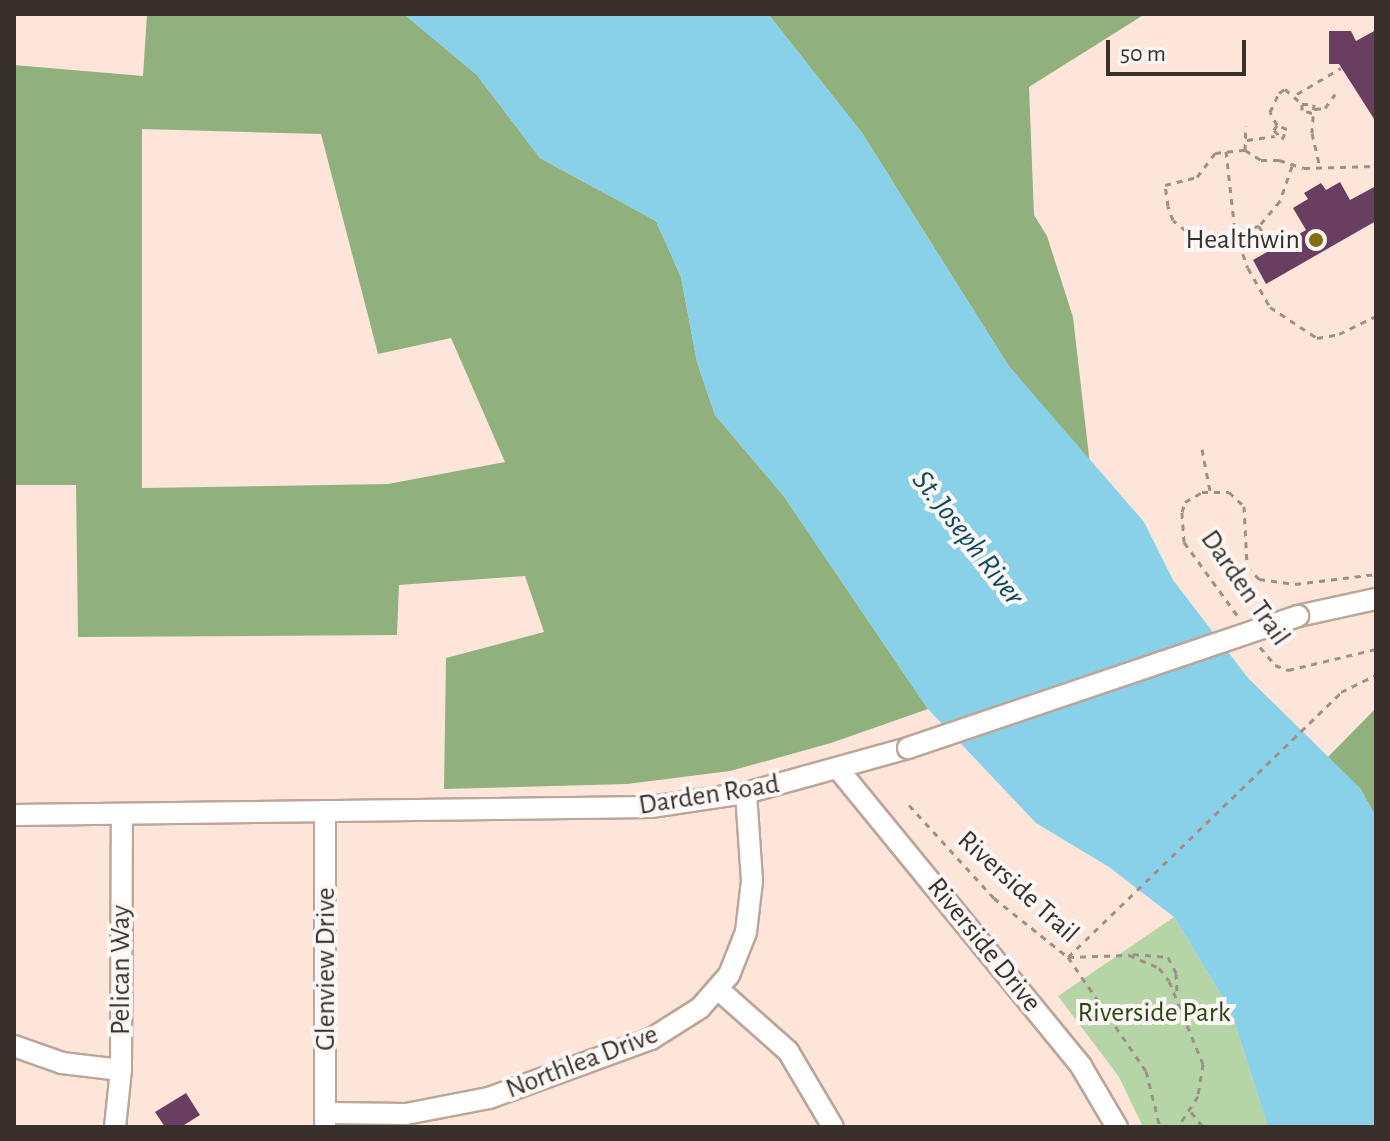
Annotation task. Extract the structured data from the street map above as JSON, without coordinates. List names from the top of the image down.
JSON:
{
  "streets": {
    "street": [
      "Darden Road",
      "Riverside Drive",
      "Glenview Drive",
      "Pelican Way",
      "Northlea Drive"
    ],
    "path": ["Darden Trail", "Riverside Trail"]
  },
  "crossings": [
    ["Darden Road", "Riverside Drive"],
    ["Darden Road", "Glenview Drive"],
    ["Darden Road", "Pelican Way"],
    ["Darden Road", "Northlea Drive"],
    ["Glenview Drive", "Northlea Drive"]
  ],
  "water": ["St. Joseph River"],
  "parks": ["Riverside Park"],
  "places": ["Healthwin"],
  "scale_bar": "50 m"
}
